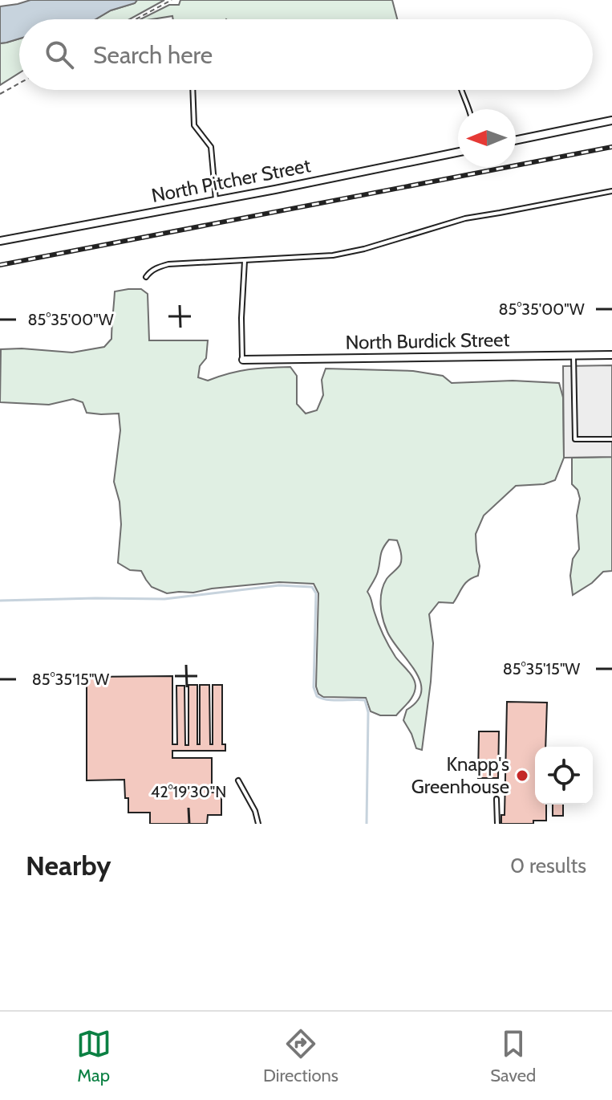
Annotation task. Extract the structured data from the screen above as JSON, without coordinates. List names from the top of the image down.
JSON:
{
  "streets": {
    "street": ["North Pitcher Street", "North Burdick Street"]
  },
  "places": ["Knapp's Greenhouse"],
  "north": "left",
  "page": {
    "search": "Search here",
    "heading": ["Nearby", "0 results"],
    "nav": ["Map", "Directions", "Saved"]
  },
  "coordinates": ["85°35'00\"W", "85°35'15\"W", "42°19'30\"N"]
}
